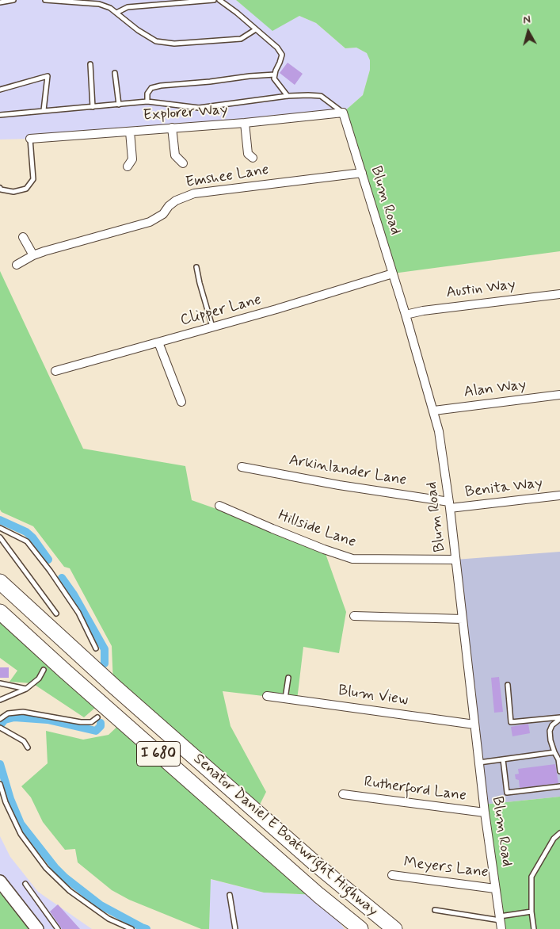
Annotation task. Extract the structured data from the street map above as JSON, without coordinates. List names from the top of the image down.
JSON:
{
  "streets": {
    "highway": ["I 680", "Senator Daniel E Boatwright Highway"],
    "street": [
      "Explorer Way",
      "Emshee Lane",
      "Blum Road",
      "Austin Way",
      "Clipper Lane",
      "Alan Way",
      "Arkinlander Lane",
      "Benita Way",
      "Hillside Lane",
      "Blum View",
      "Rutherford Lane",
      "Meyers Lane"
    ]
  },
  "crossings": [
    ["Explorer Way", "Blum Road"],
    ["Emshee Lane", "Blum Road"],
    ["Blum Road", "Austin Way"],
    ["Blum Road", "Clipper Lane"],
    ["Blum Road", "Alan Way"],
    ["Blum Road", "Arkinlander Lane"],
    ["Blum Road", "Benita Way"],
    ["Blum Road", "Hillside Lane"],
    ["Blum Road", "Blum View"],
    ["Blum Road", "Rutherford Lane"],
    ["Blum Road", "Meyers Lane"],
    ["Arkinlander Lane", "Benita Way"]
  ],
  "north": "top"
}
